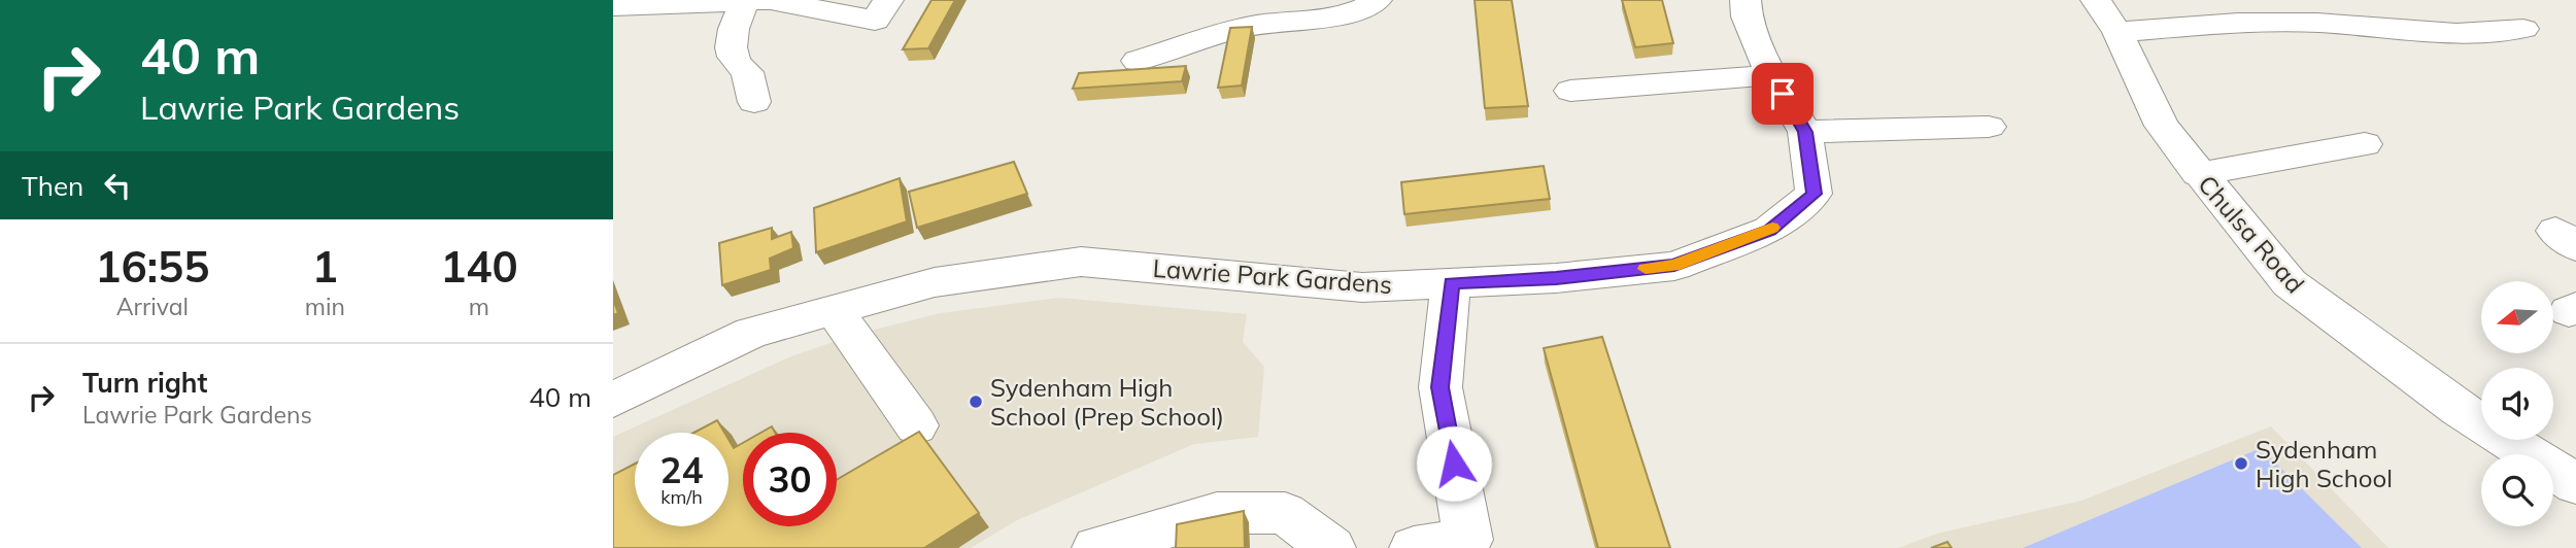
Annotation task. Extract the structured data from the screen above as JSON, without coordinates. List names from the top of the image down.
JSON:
{
  "streets": {
    "street": ["Chulsa Road", "Lawrie Park Gardens"]
  },
  "places": ["Sydenham High School (Prep School)", "Sydenham High School"],
  "north": "left",
  "page": {
    "turn": ["40 m", "Lawrie Park Gardens"],
    "then": "Then",
    "eta": [
      "16:55",
      "Arrival",
      "1",
      "min",
      "140",
      "m"
    ],
    "list": [
      {
        "name": "Turn right",
        "note": "Lawrie Park Gardens",
        "value": "40 m"
      }
    ],
    "speed": "24 km/h",
    "limit": "30"
  }
}
